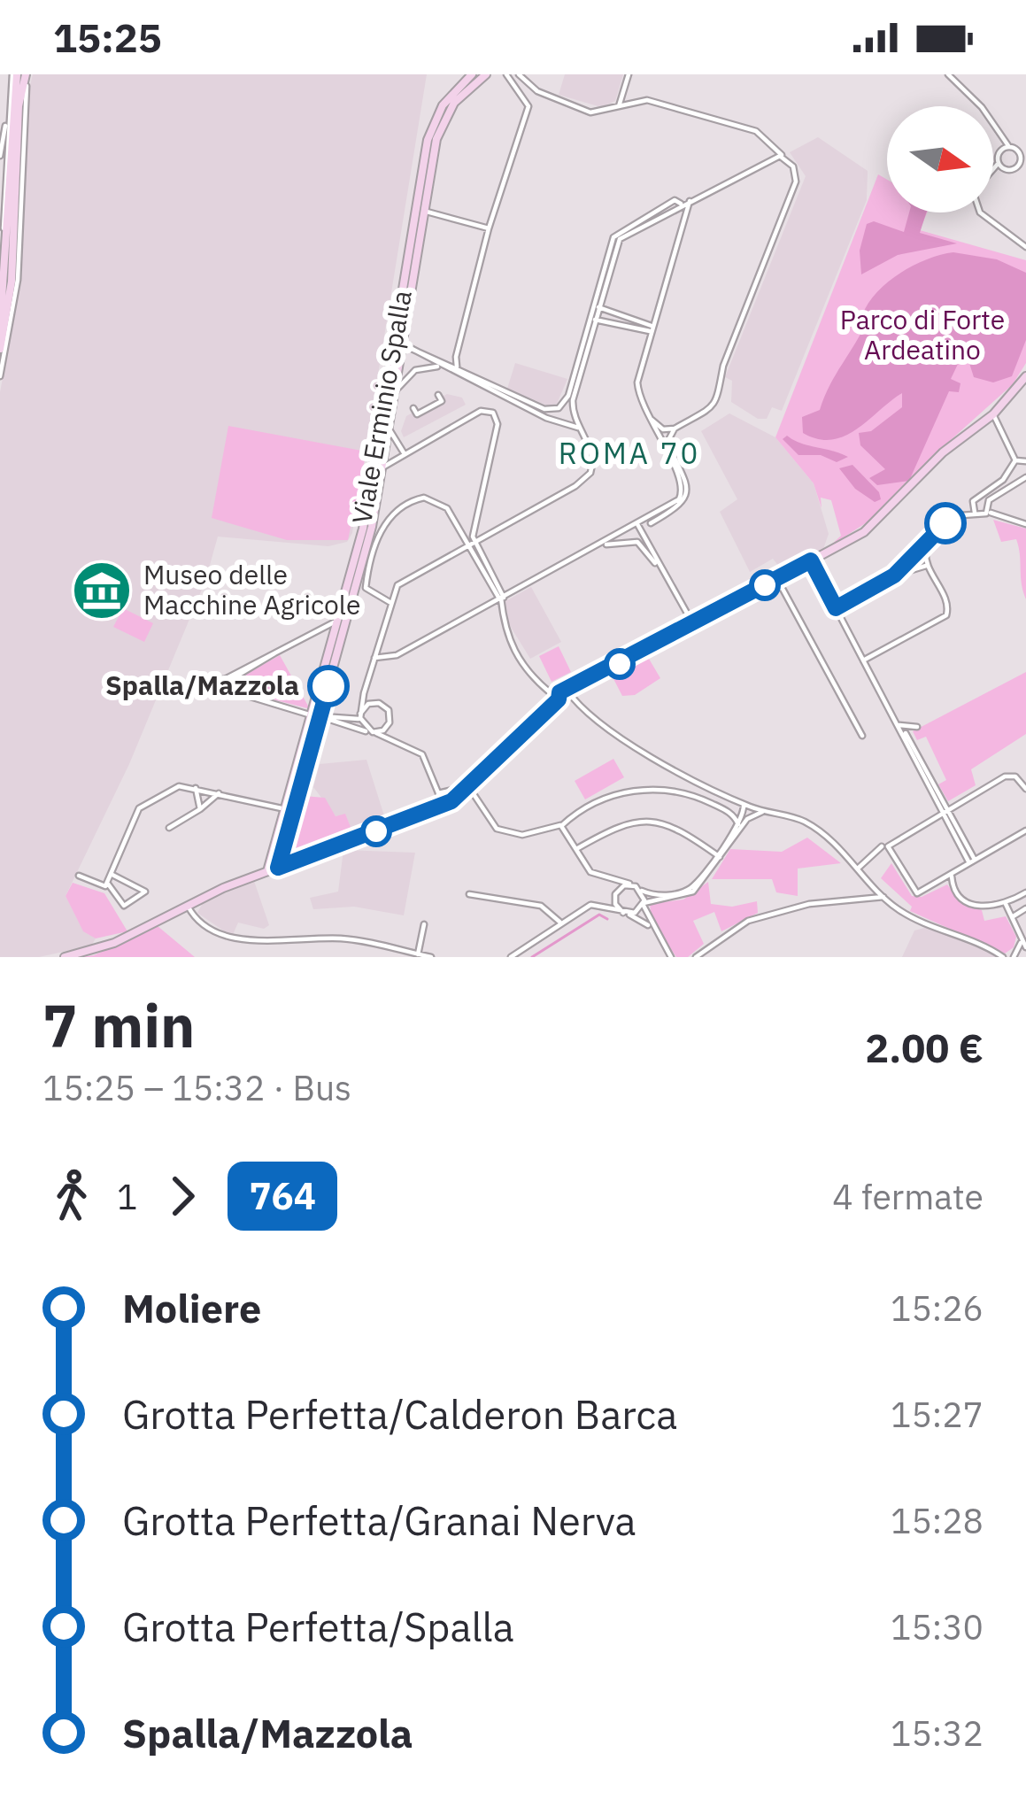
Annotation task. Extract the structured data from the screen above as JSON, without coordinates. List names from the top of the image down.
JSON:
{
  "streets": {
    "main road": ["Viale Erminio Spalla"]
  },
  "districts": ["ROMA 70"],
  "parks": ["Parco di Forte Ardeatino"],
  "places": {
    "museum": ["Museo delle Macchine Agricole"],
    "other": ["Spalla/Mazzola"]
  },
  "lines": ["bus line 764"],
  "north": "right",
  "page": {
    "status": "15:25",
    "heading": ["7 min", "15:25 – 15:32 · Bus", "2.00 €"],
    "legs": ["1", "764", "4 fermate"],
    "list": [
      {
        "name": "Moliere",
        "value": "15:26"
      },
      {
        "name": "Grotta Perfetta/Calderon Barca",
        "value": "15:27"
      },
      {
        "name": "Grotta Perfetta/Granai Nerva",
        "value": "15:28"
      },
      {
        "name": "Grotta Perfetta/Spalla",
        "value": "15:30"
      },
      {
        "name": "Spalla/Mazzola",
        "value": "15:32"
      }
    ]
  }
}
